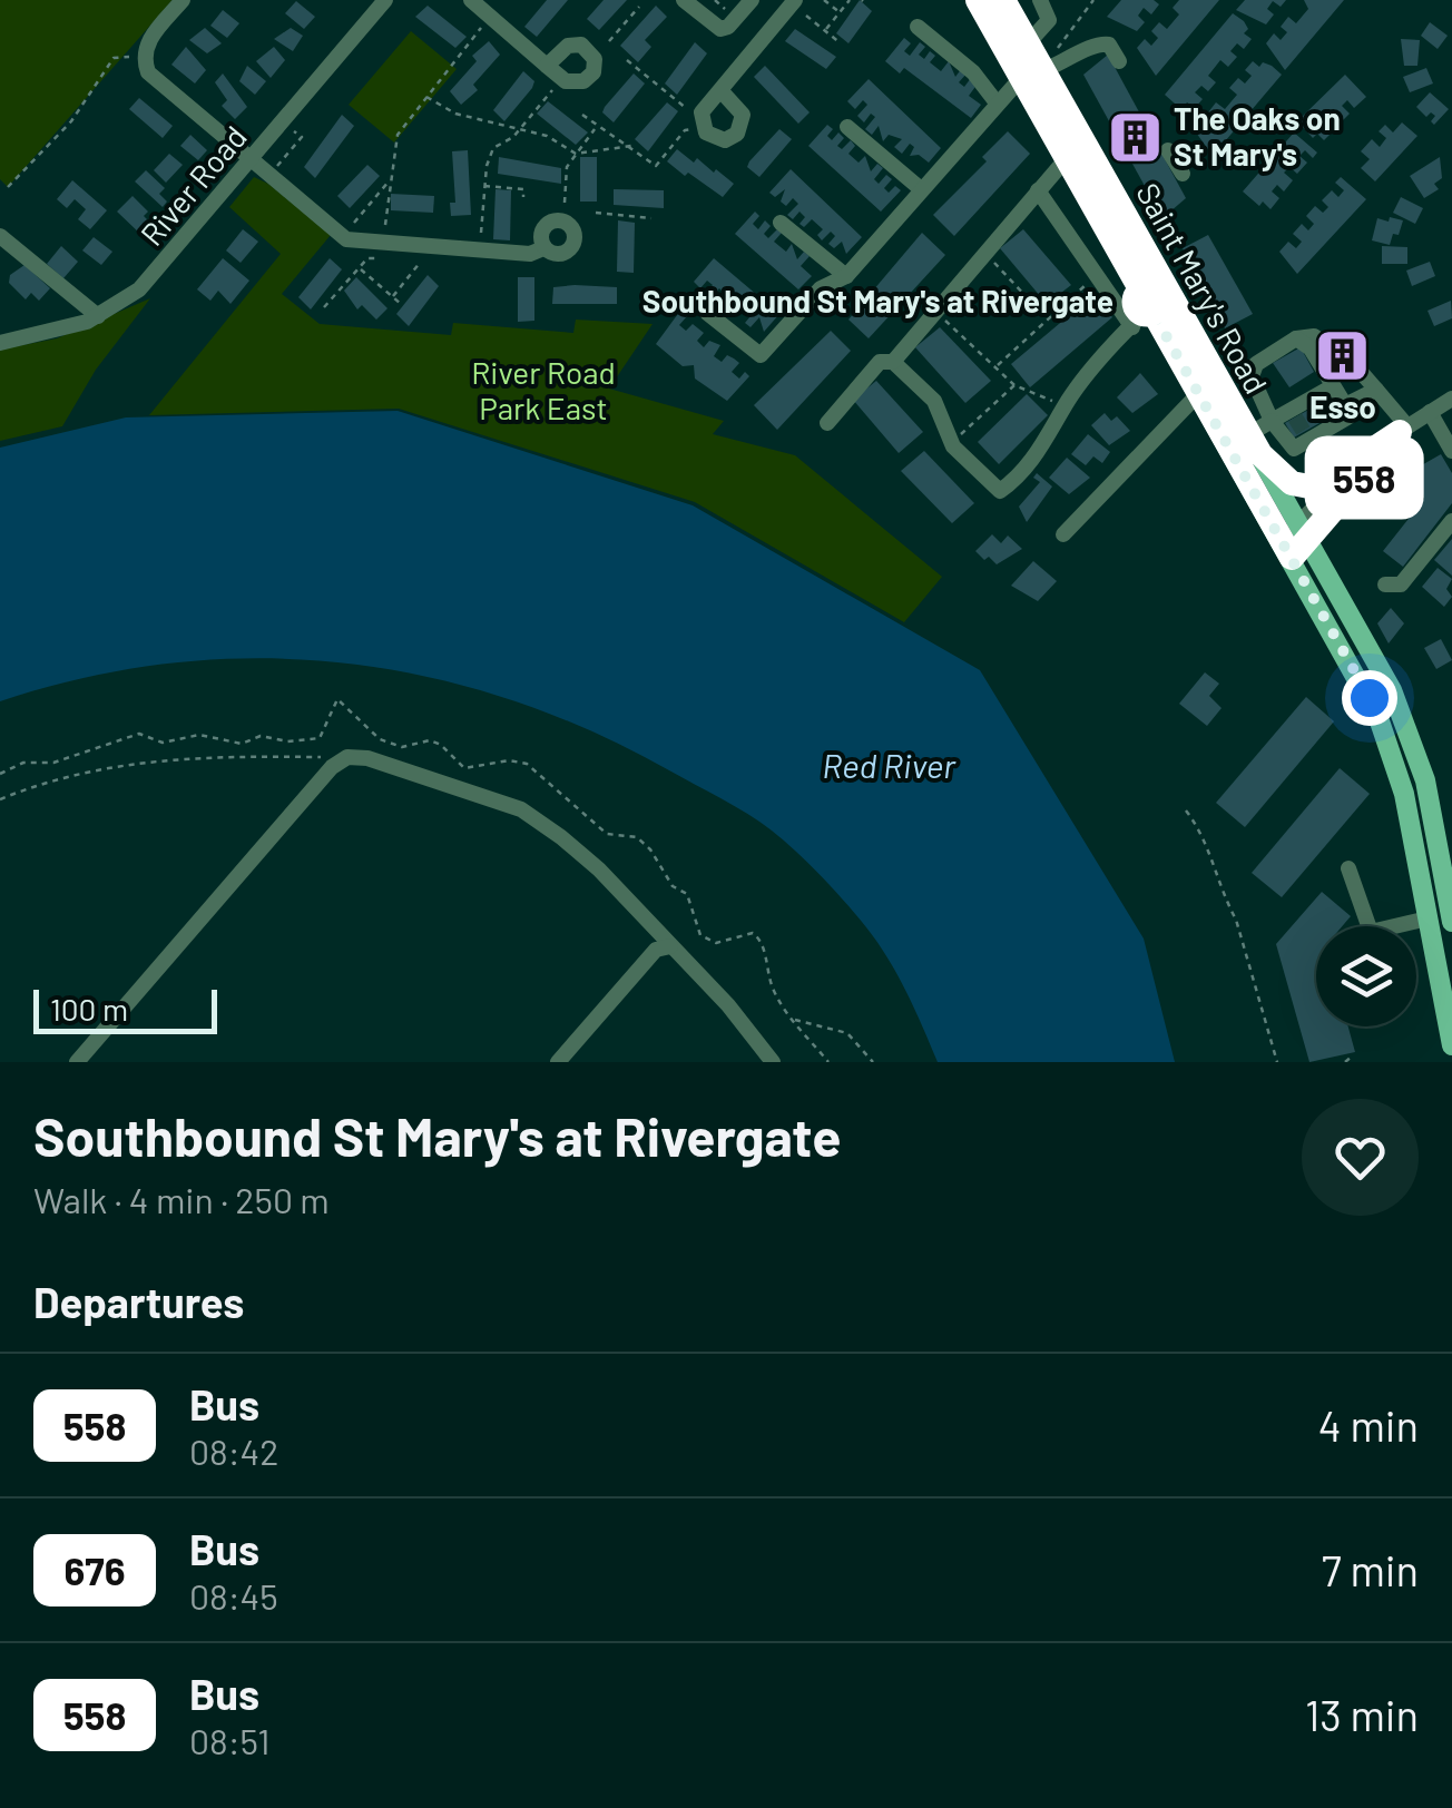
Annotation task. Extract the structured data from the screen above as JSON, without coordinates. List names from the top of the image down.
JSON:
{
  "streets": {
    "main road": ["Saint Mary's Road"],
    "street": ["River Road"]
  },
  "water": ["Red River"],
  "parks": ["River Road Park East"],
  "places": {
    "building": ["The Oaks on St Mary's", "Esso"],
    "other": ["Southbound St Mary's at Rivergate"]
  },
  "lines": ["bus line 558"],
  "scale_bar": "100 m",
  "page": {
    "on_map": "558",
    "scale": "100 m",
    "heading": [
      ["Southbound St Mary's at Rivergate", "Walk · 4 min · 250 m"],
      "Departures"
    ],
    "list": [
      {
        "mark": "558",
        "name": "Bus",
        "note": "08:42",
        "value": "4 min"
      },
      {
        "mark": "676",
        "name": "Bus",
        "note": "08:45",
        "value": "7 min"
      },
      {
        "mark": "558",
        "name": "Bus",
        "note": "08:51",
        "value": "13 min"
      }
    ]
  }
}
